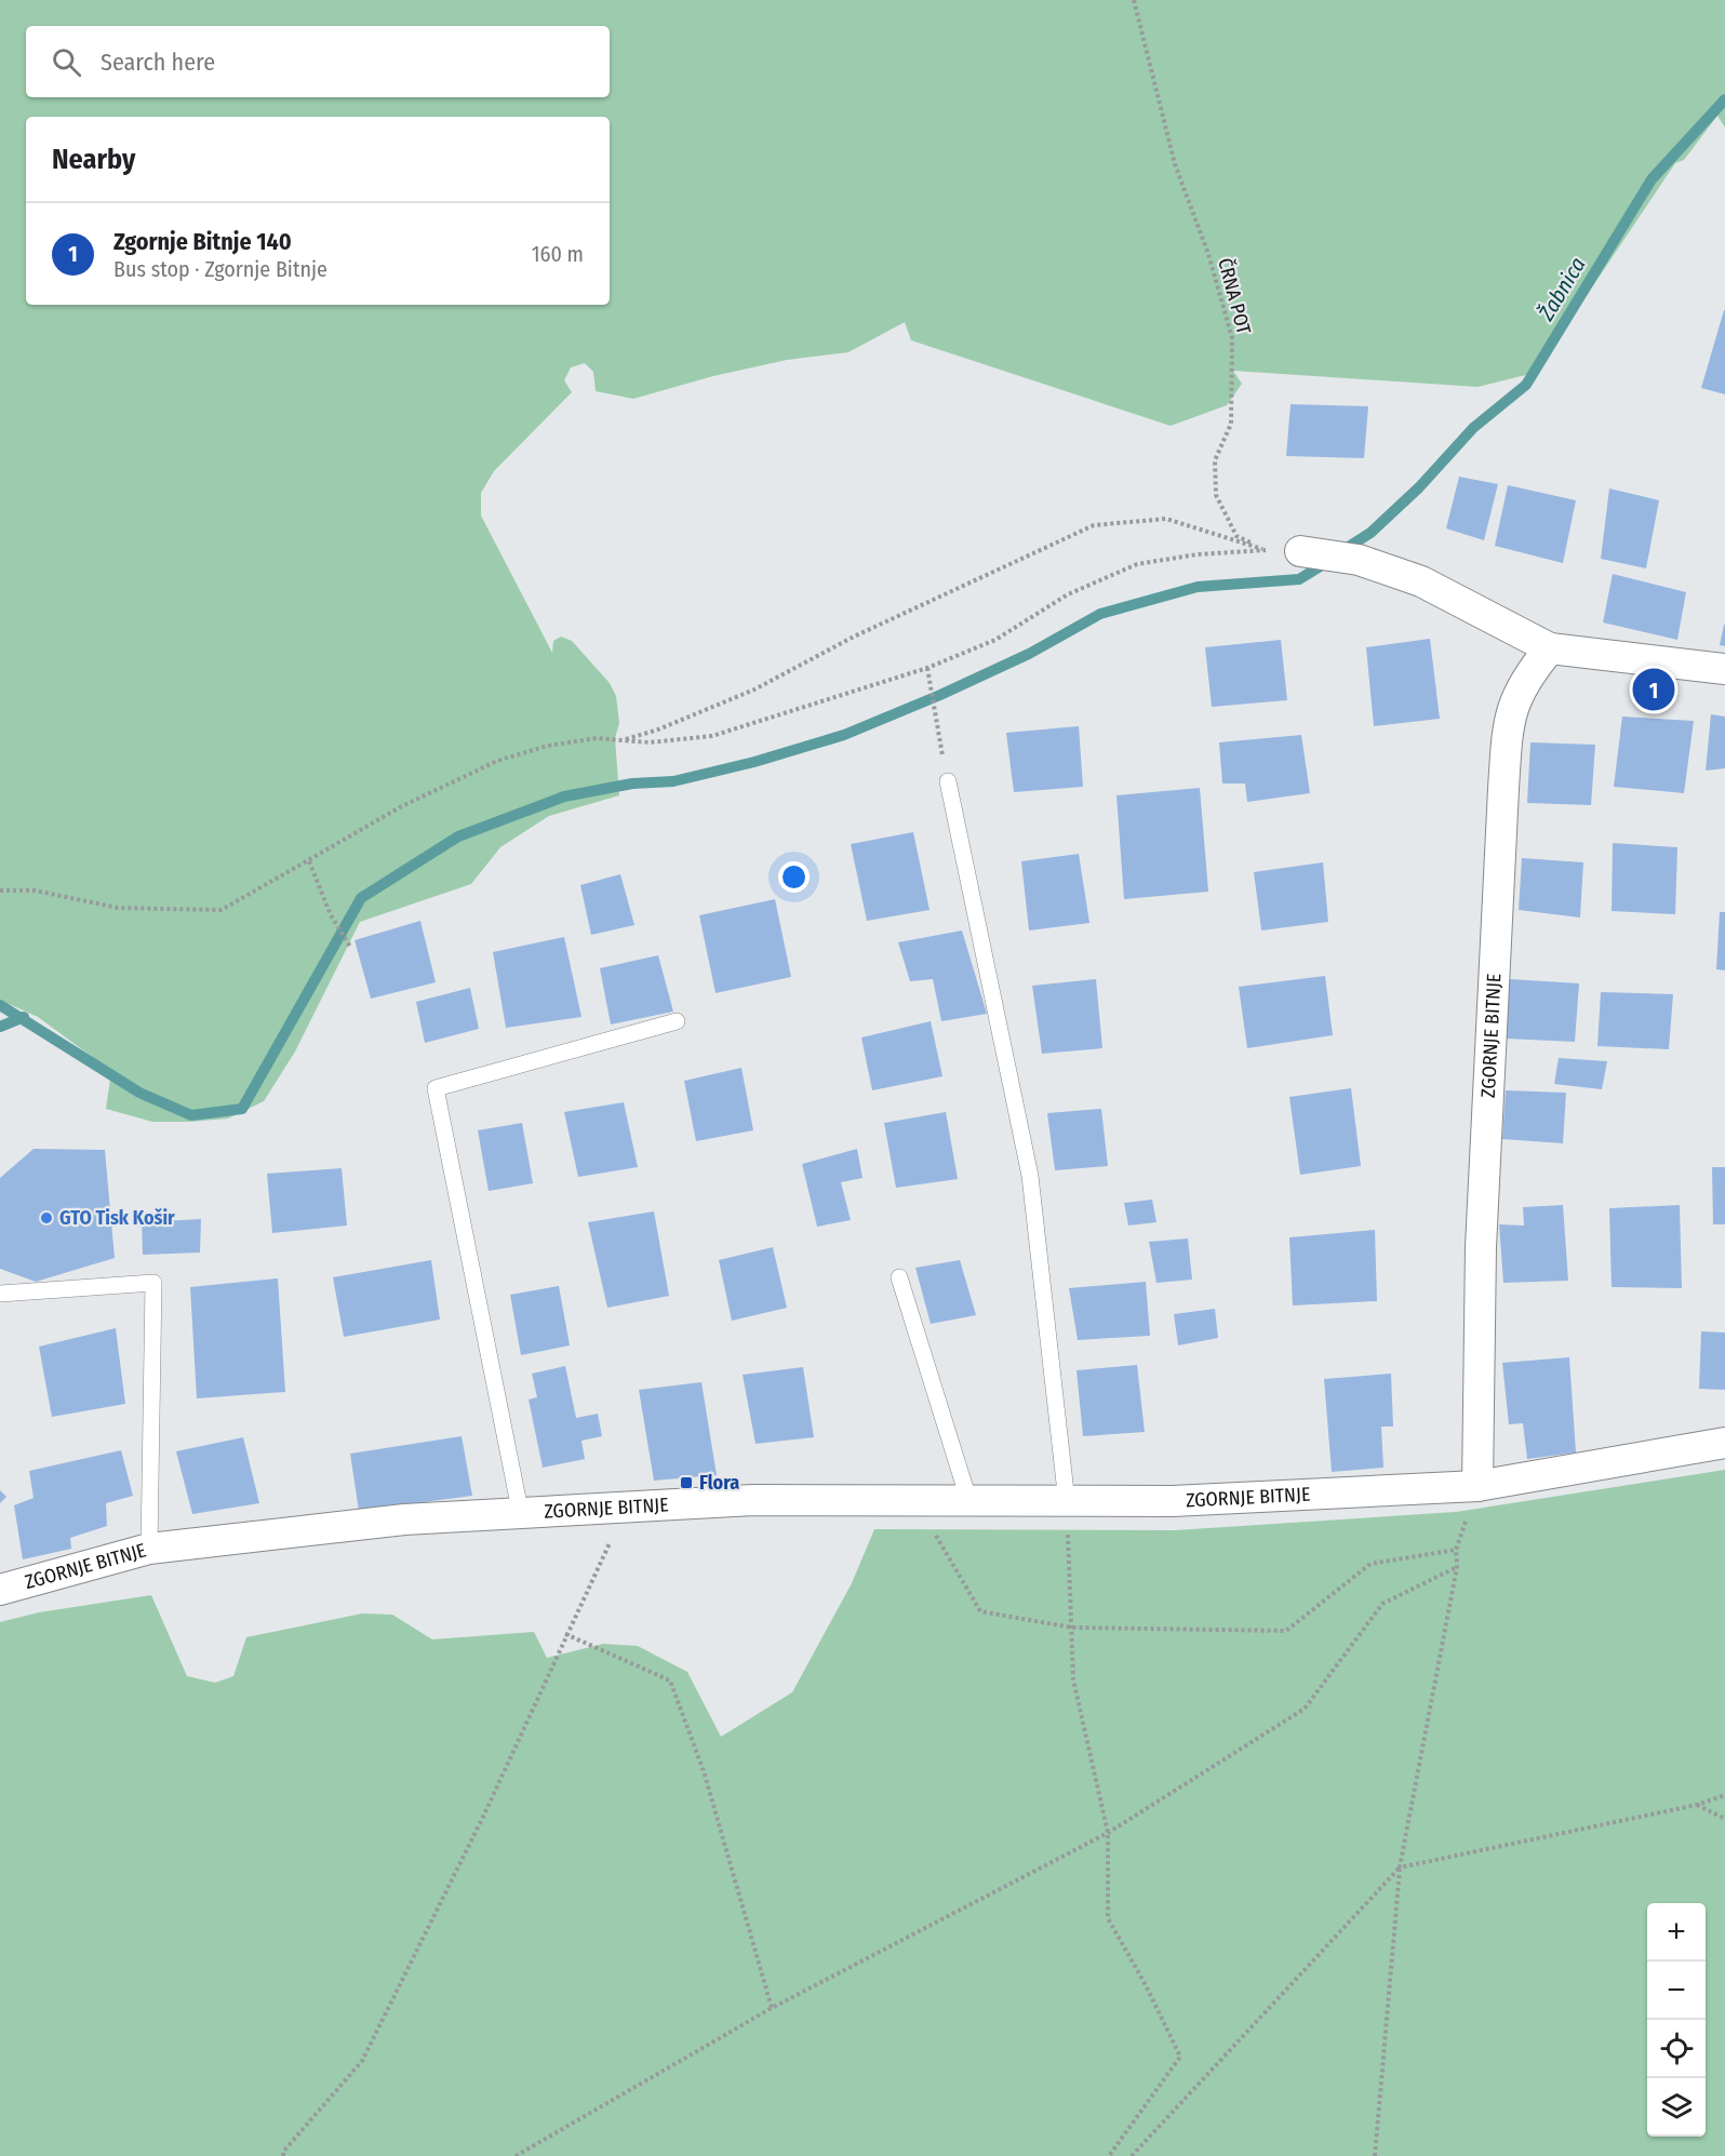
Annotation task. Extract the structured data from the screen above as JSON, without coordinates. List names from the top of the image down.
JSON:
{
  "streets": {
    "street": ["ZGORNJE BITNJE"],
    "path": ["ČRNA POT"]
  },
  "water": ["Žabnica"],
  "places": {
    "other": ["GTO Tisk Košir"],
    "transit": ["Flora"]
  },
  "page": {
    "search": "Search here",
    "heading": "Nearby",
    "list": [
      {
        "mark": "1",
        "name": "Zgornje Bitnje 140",
        "note": "Bus stop · Zgornje Bitnje",
        "value": "160 m"
      }
    ],
    "pins": "1",
    "map_buttons": ["+", "−"]
  }
}
